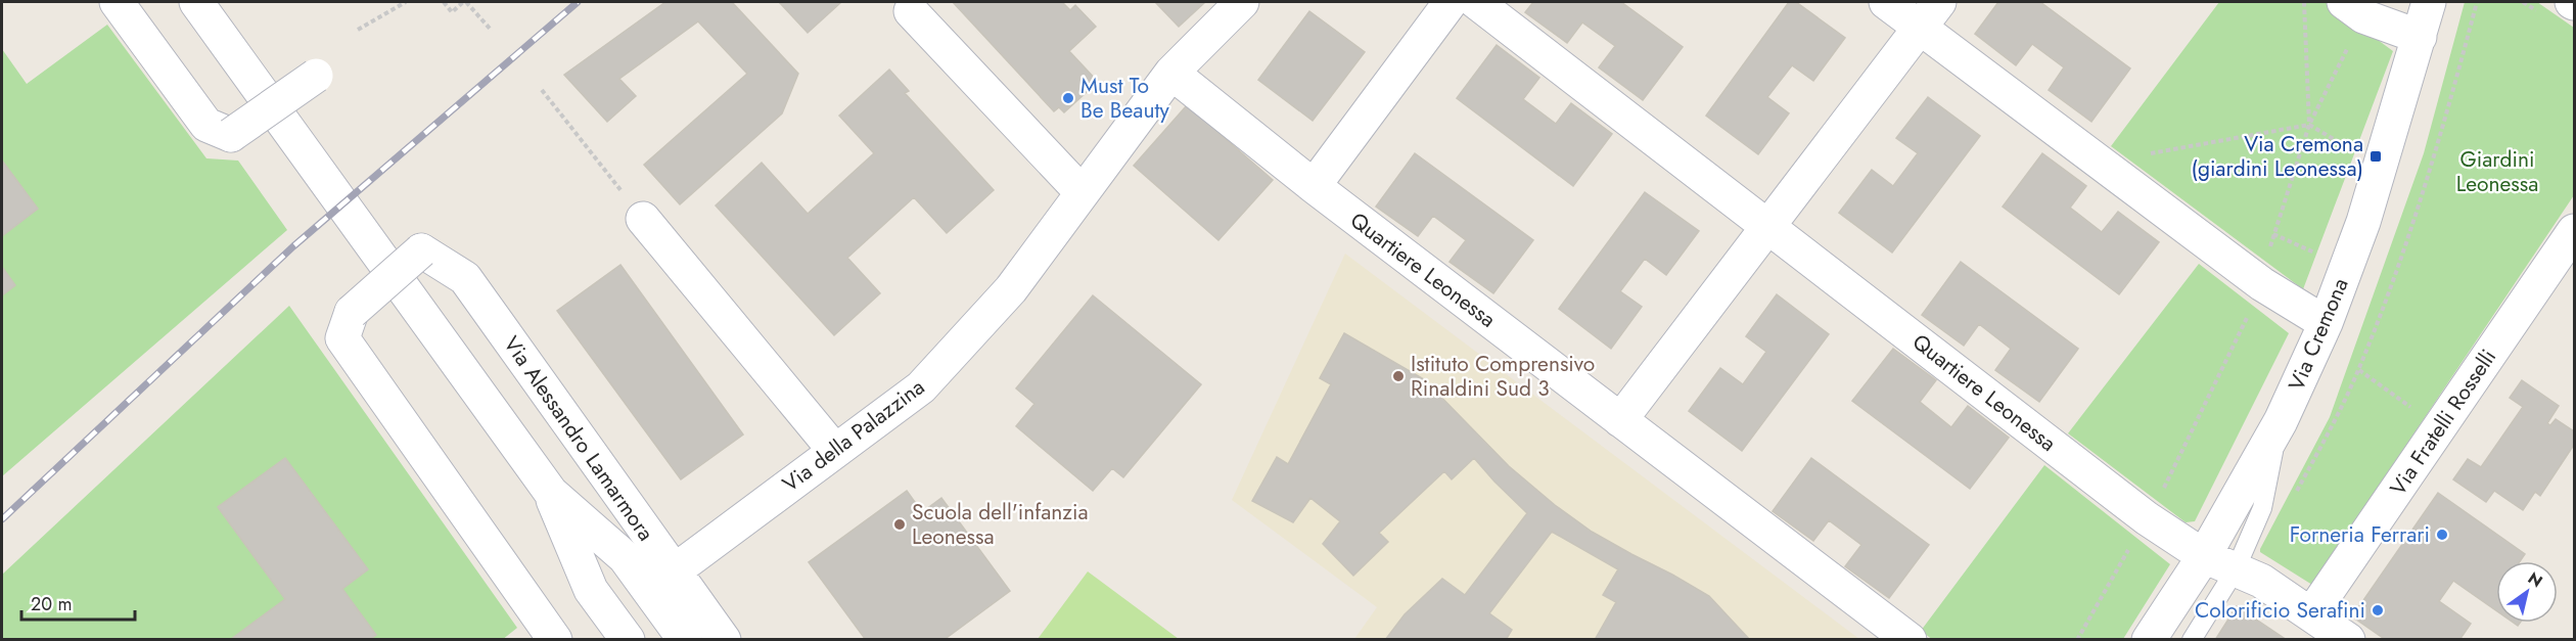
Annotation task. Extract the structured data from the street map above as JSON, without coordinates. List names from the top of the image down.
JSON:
{
  "streets": {
    "street": [
      "Quartiere Leonessa",
      "Via Cremona",
      "Via Fratelli Rosselli",
      "Via della Palazzina",
      "Via Alessandro Lamarmora"
    ]
  },
  "crossings": [
    ["Quartiere Leonessa", "Via Cremona"],
    ["Quartiere Leonessa", "Via Fratelli Rosselli"],
    ["Quartiere Leonessa", "Via della Palazzina"],
    ["Via della Palazzina", "Via Alessandro Lamarmora"]
  ],
  "parks": ["Giardini Leonessa"],
  "places": {
    "other": [
      "Must To Be Beauty",
      "Istituto Comprensivo Rinaldini Sud 3",
      "Scuola dell'infanzia Leonessa",
      "Forneria Ferrari",
      "Colorificio Serafini"
    ],
    "transit": ["Via Cremona (giardini Leonessa)"]
  },
  "scale_bar": "20 m",
  "north": "top right"
}
